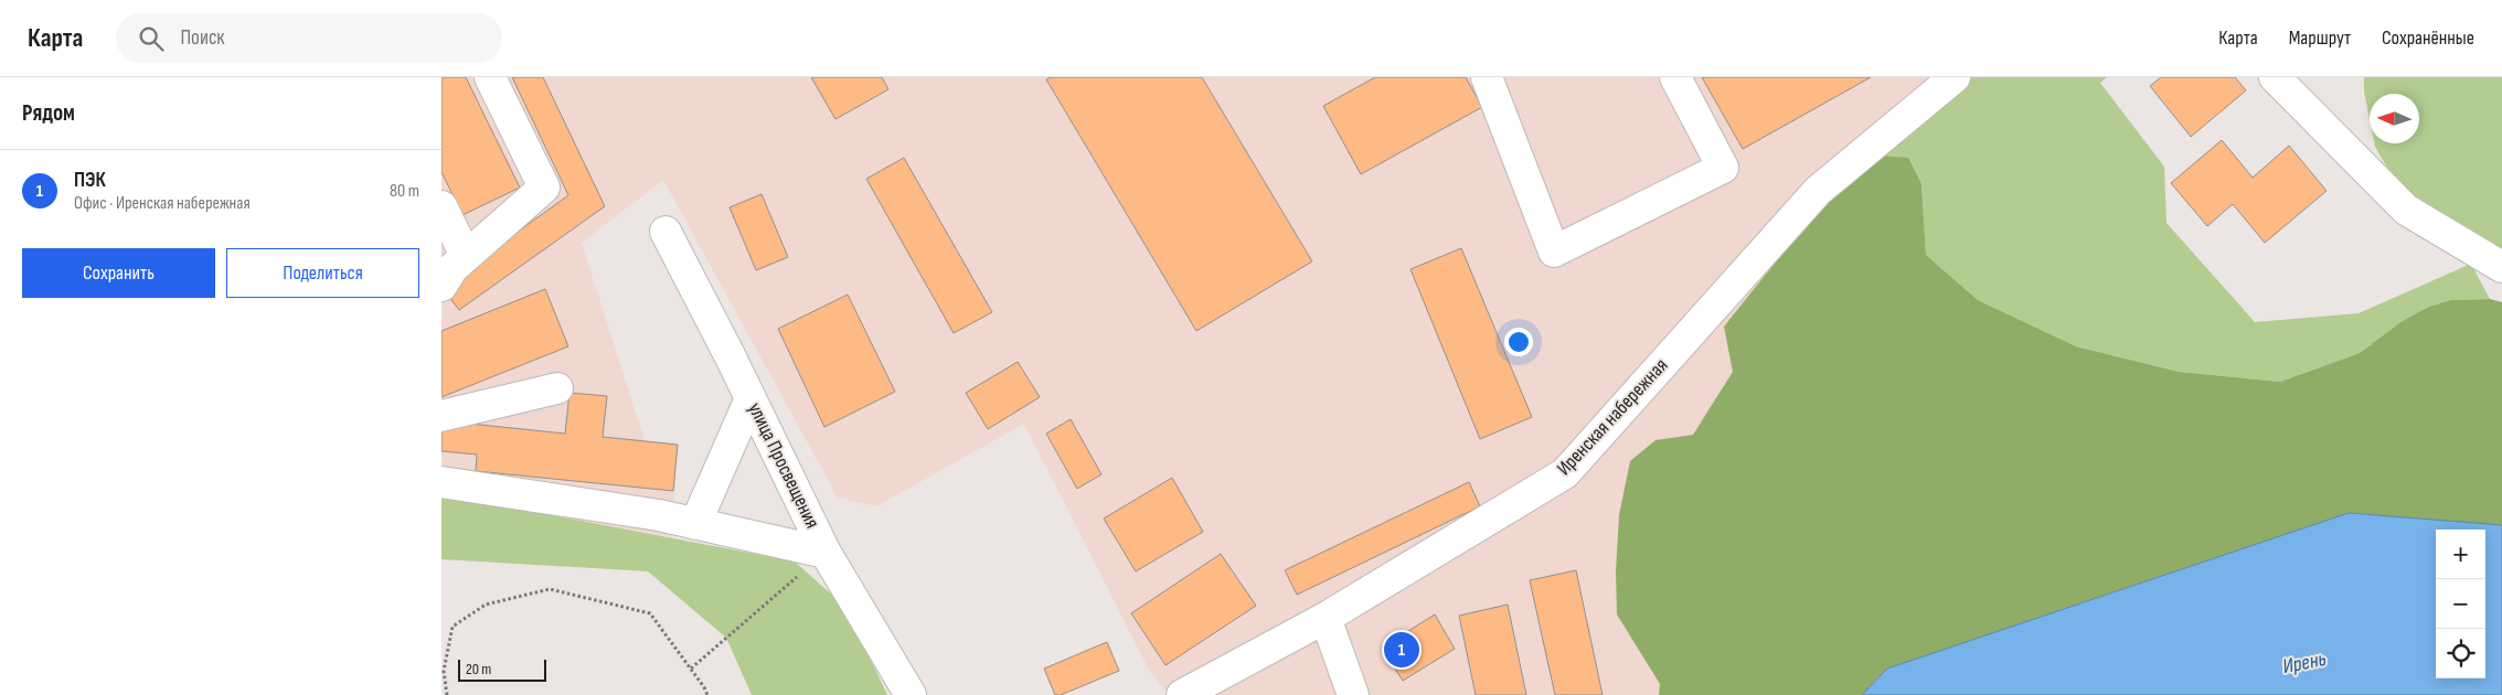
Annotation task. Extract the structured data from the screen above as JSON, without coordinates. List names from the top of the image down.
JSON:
{
  "streets": {
    "street": ["Иренская набережная", "улица Просвещения"]
  },
  "water": ["Ирень"],
  "scale_bar": "20 m",
  "north": "left",
  "page": {
    "header": "Карта",
    "search": "Поиск",
    "nav": ["Карта", "Маршрут", "Сохранённые"],
    "heading": "Рядом",
    "list": [
      {
        "mark": "1",
        "name": "ПЭК",
        "note": "Офис · Иренская набережная",
        "value": "80 m"
      }
    ],
    "buttons": ["Сохранить", "Поделиться"],
    "map_buttons": ["+", "−"],
    "pins": "1",
    "scale": "20 m"
  }
}
